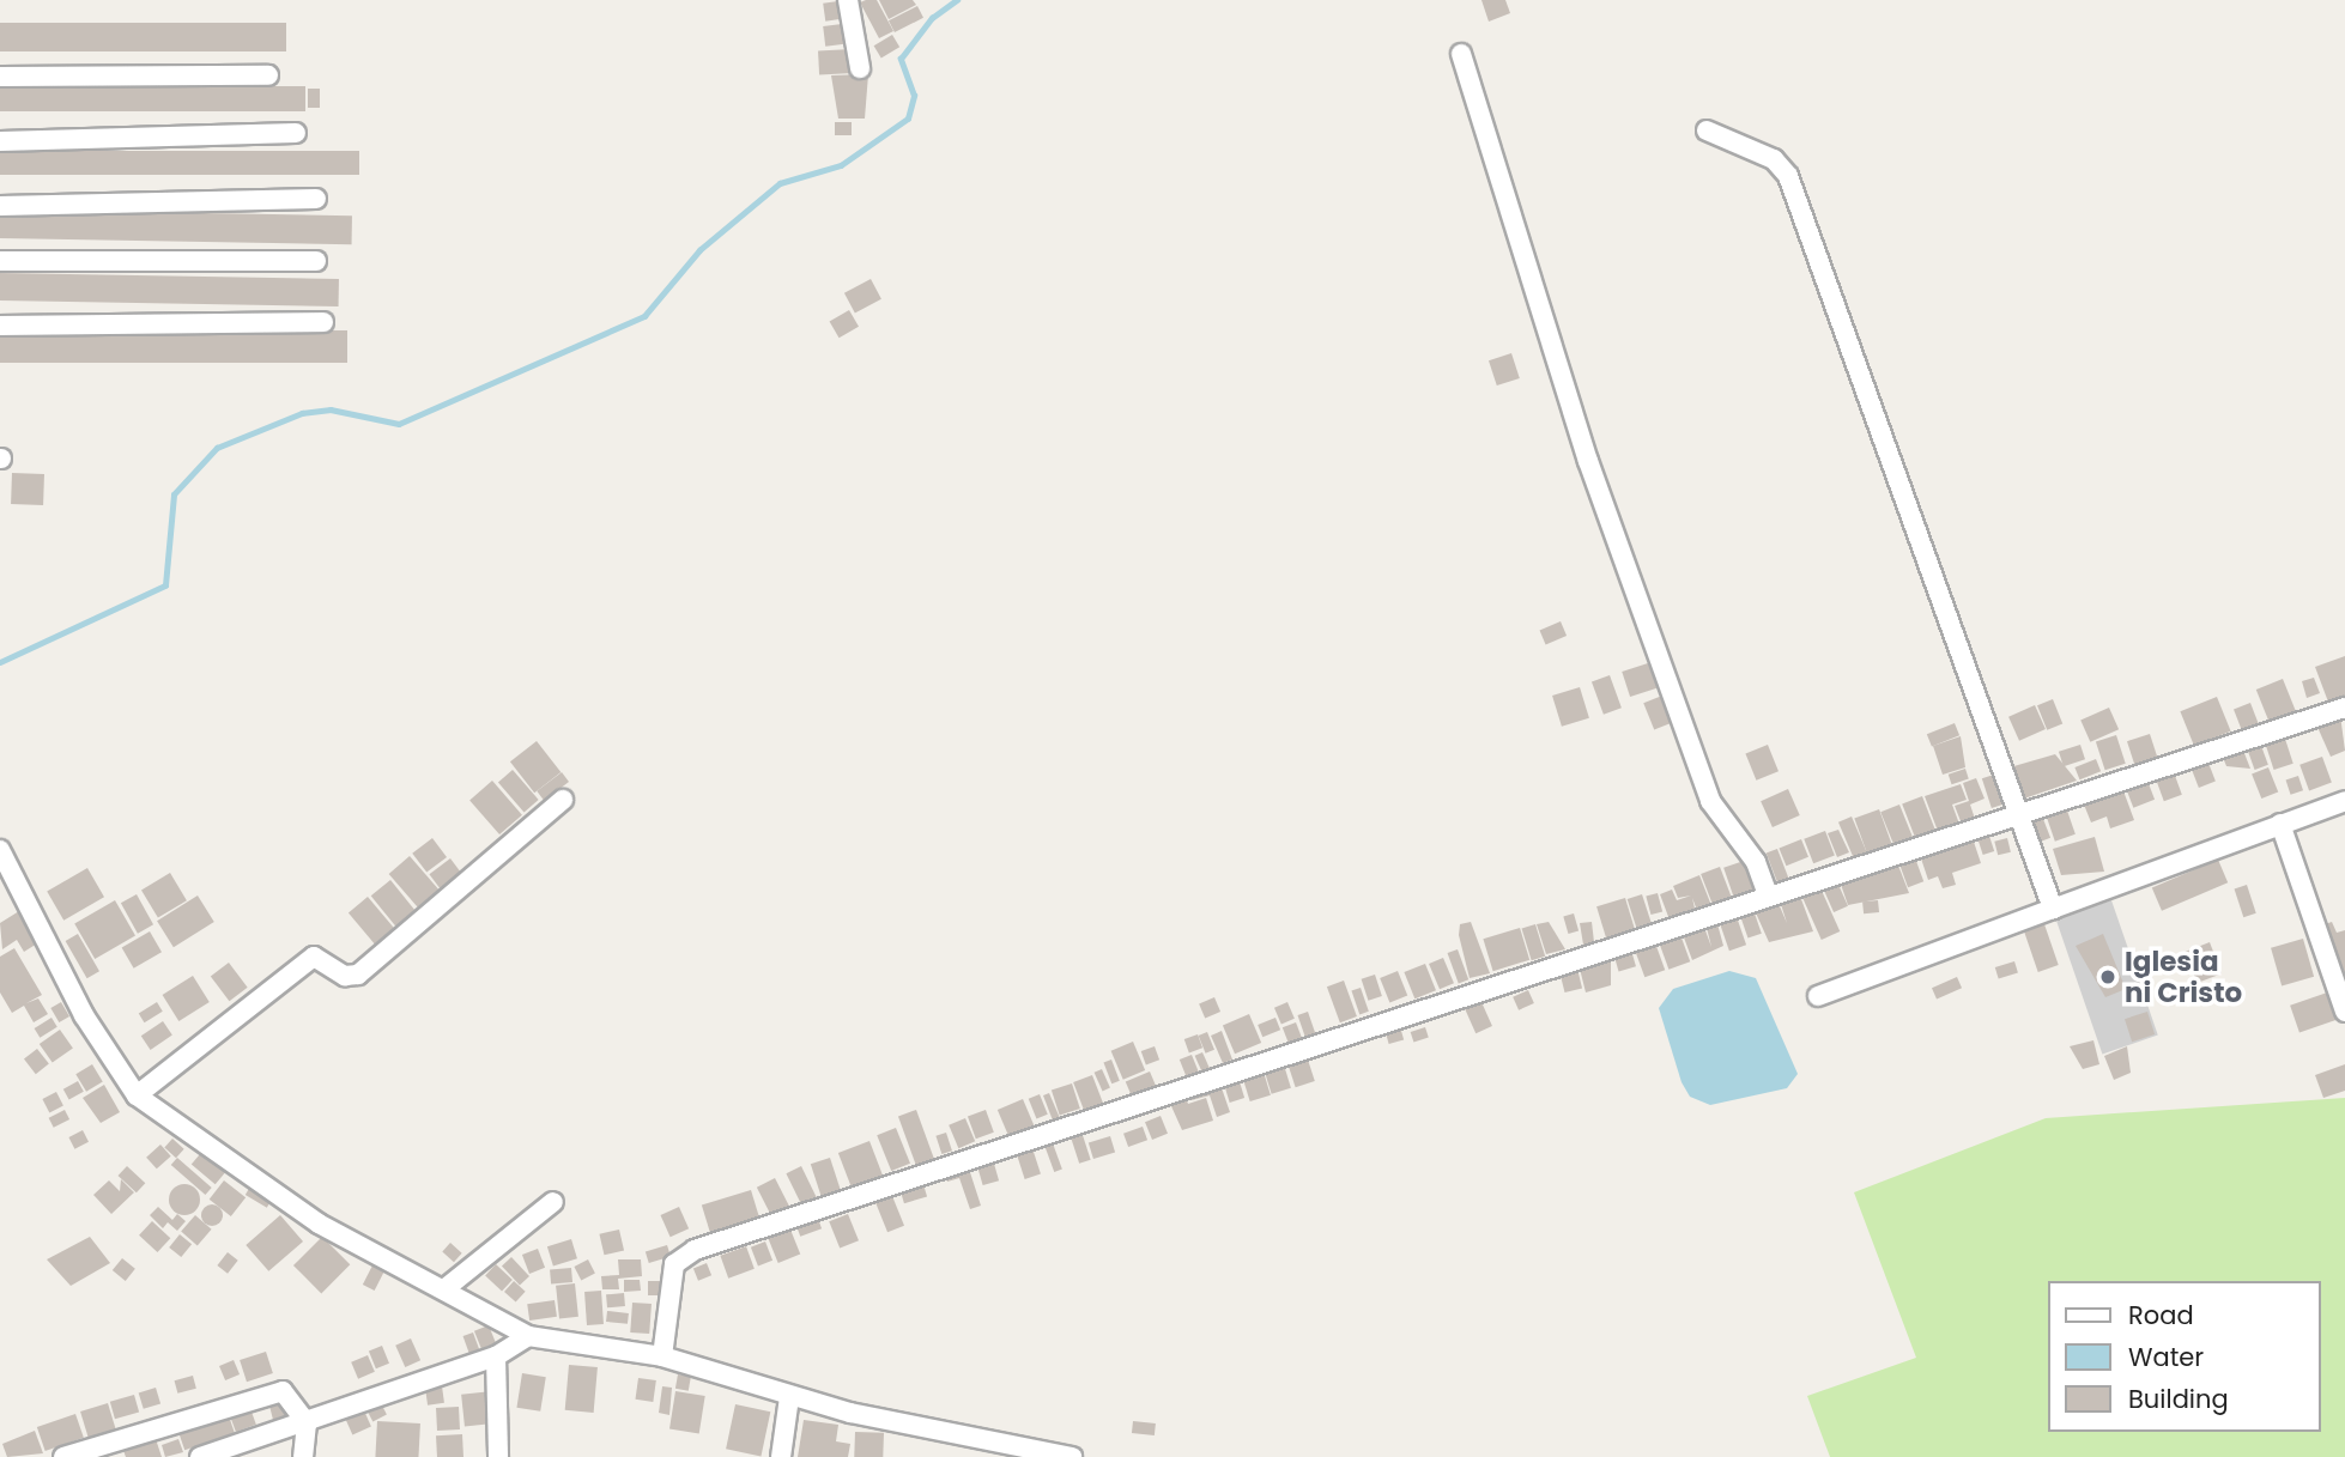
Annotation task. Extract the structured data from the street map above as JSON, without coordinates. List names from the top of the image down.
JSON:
{
  "places": ["Iglesia ni Cristo"],
  "legend": ["Road", "Water", "Building"]
}
